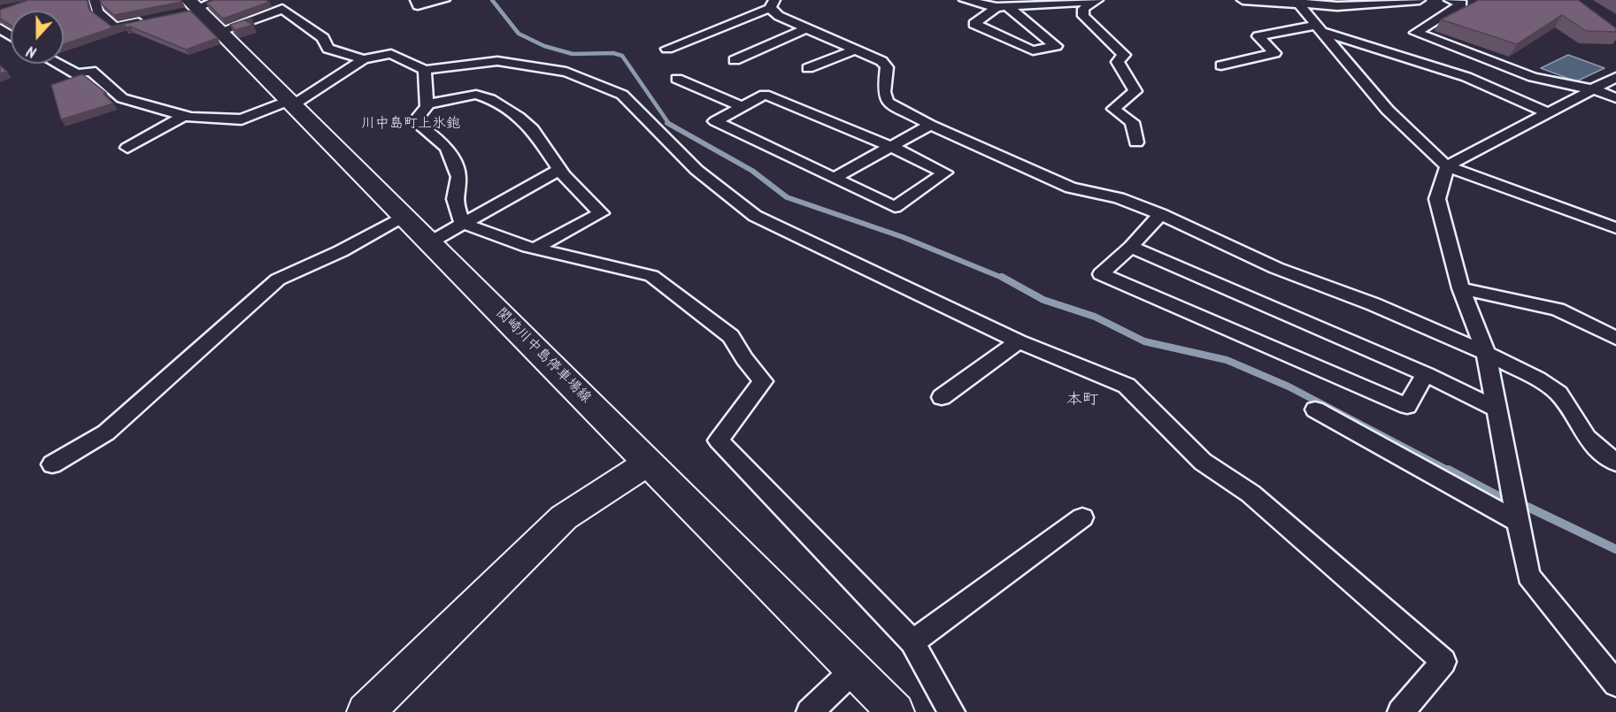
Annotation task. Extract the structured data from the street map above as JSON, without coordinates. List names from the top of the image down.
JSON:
{
  "streets": {
    "main road": ["関崎川中島停車場線"]
  },
  "districts": ["川中島町上氷鉋", "本町"],
  "north": "bottom"
}
